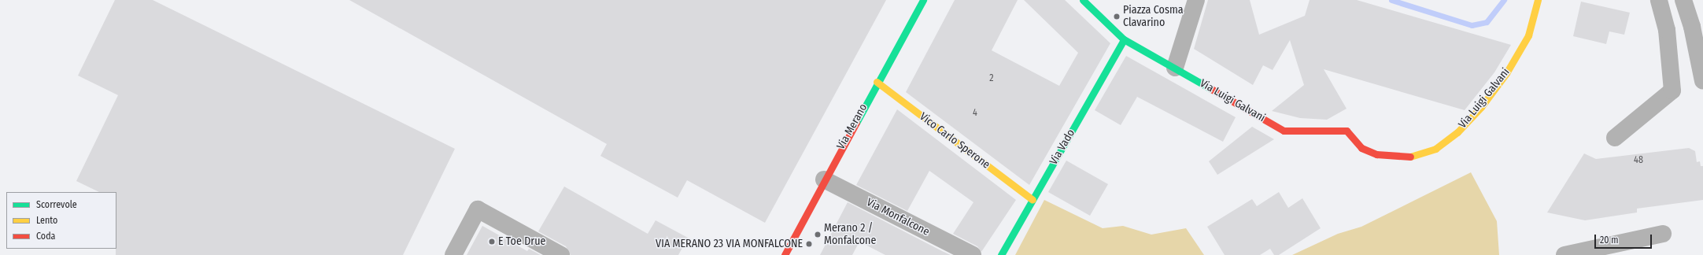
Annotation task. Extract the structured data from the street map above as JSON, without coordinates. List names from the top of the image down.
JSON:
{
  "streets": {
    "street": [
      "Via Luigi Galvani",
      "Via Merano",
      "Vico Carlo Sperone",
      "Via Vado",
      "Via Monfalcone"
    ]
  },
  "crossings": [
    ["Via Luigi Galvani", "Via Vado"],
    ["Via Merano", "Vico Carlo Sperone"],
    ["Via Merano", "Via Monfalcone"],
    ["Vico Carlo Sperone", "Via Vado"]
  ],
  "places": [
    "Piazza Cosma Clavarino",
    "Merano 2 / Monfalcone",
    "E Toe Drue",
    "VIA MERANO 23 VIA MONFALCONE"
  ],
  "house_numbers": ["2", "4", "48"],
  "legend": ["Scorrevole", "Lento", "Coda"],
  "scale_bar": "20 m"
}
